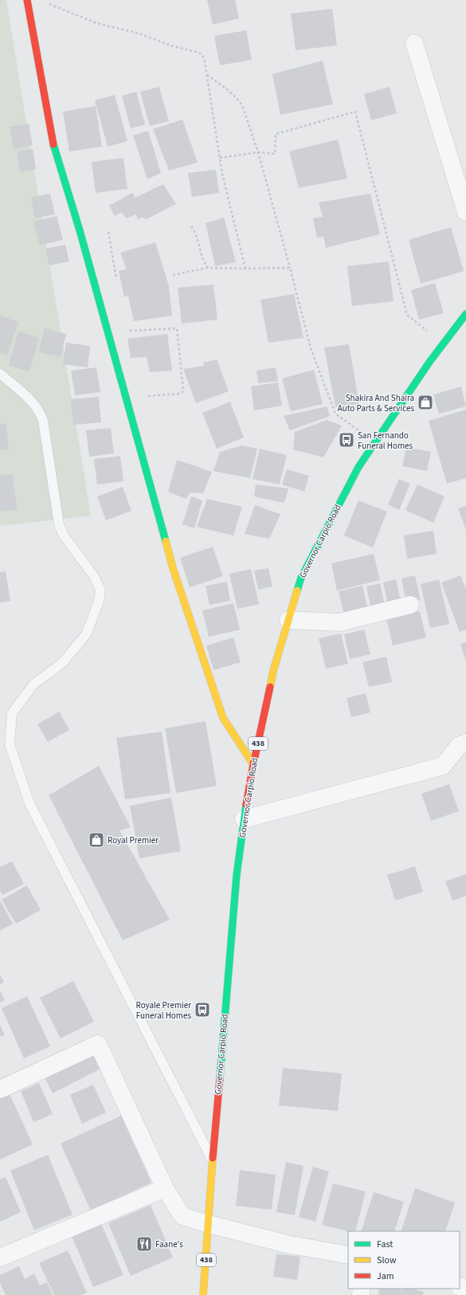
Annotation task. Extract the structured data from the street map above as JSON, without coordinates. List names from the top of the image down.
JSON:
{
  "streets": {
    "main road": ["Governor Carpio Road", "438"]
  },
  "places": {
    "shop": ["Shakira And Shaira Auto Parts & Services", "Royal Premier"],
    "bus stop": ["San Fernando Funeral Homes", "Royale Premier Funeral Homes"],
    "restaurant": ["Faane's"]
  },
  "legend": ["Fast", "Slow", "Jam"]
}
